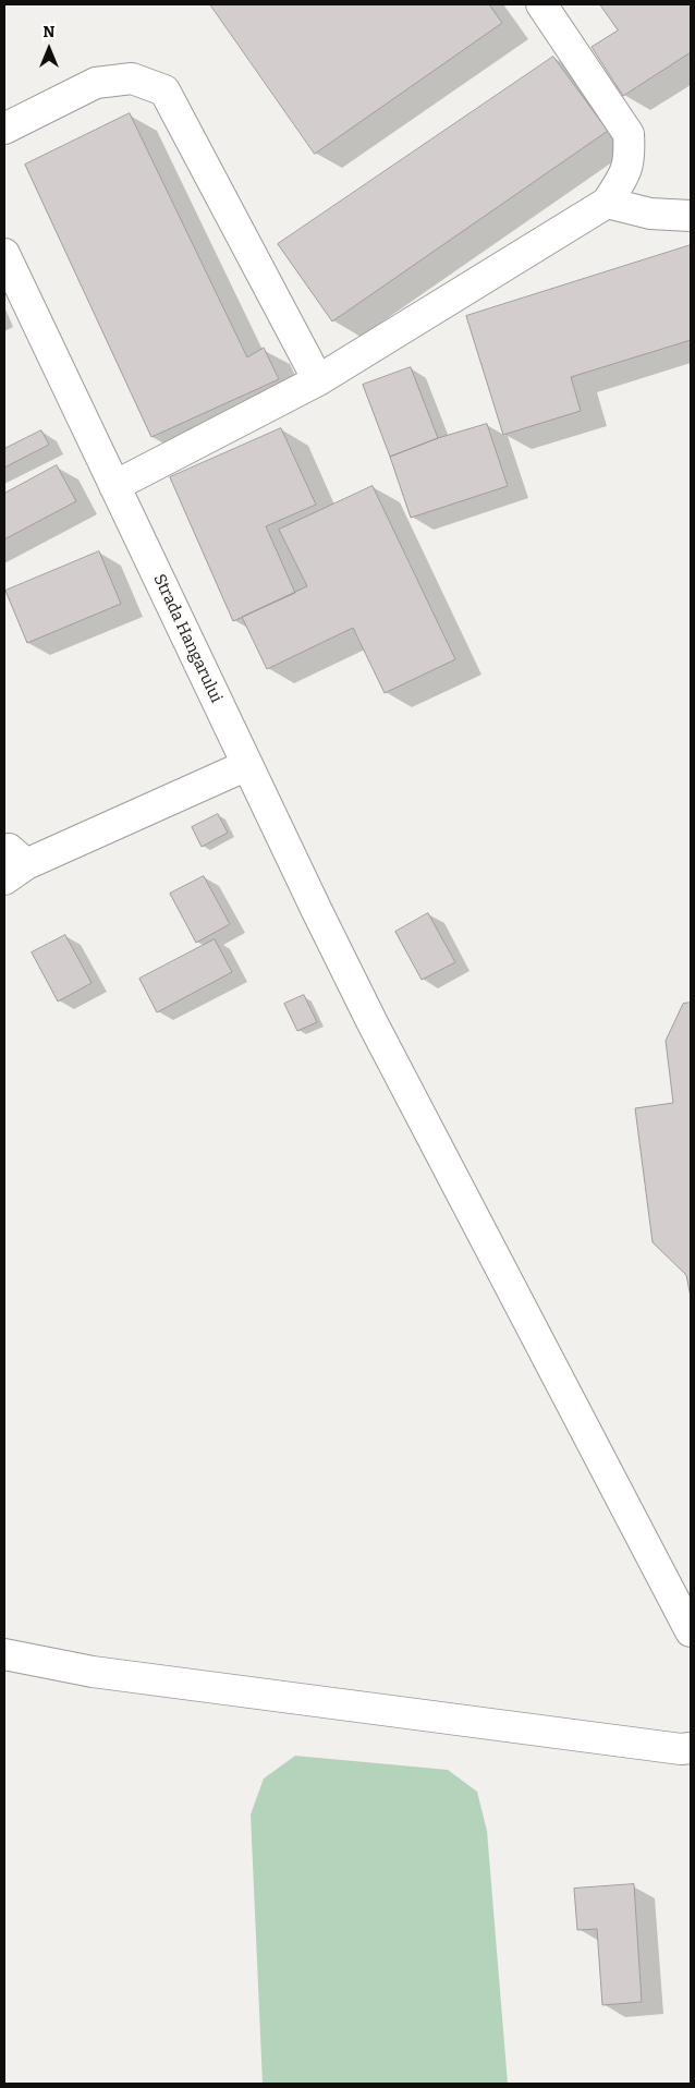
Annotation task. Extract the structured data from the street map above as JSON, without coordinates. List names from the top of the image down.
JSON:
{
  "streets": {
    "street": ["Strada Hangarului"]
  },
  "north": "top"
}
